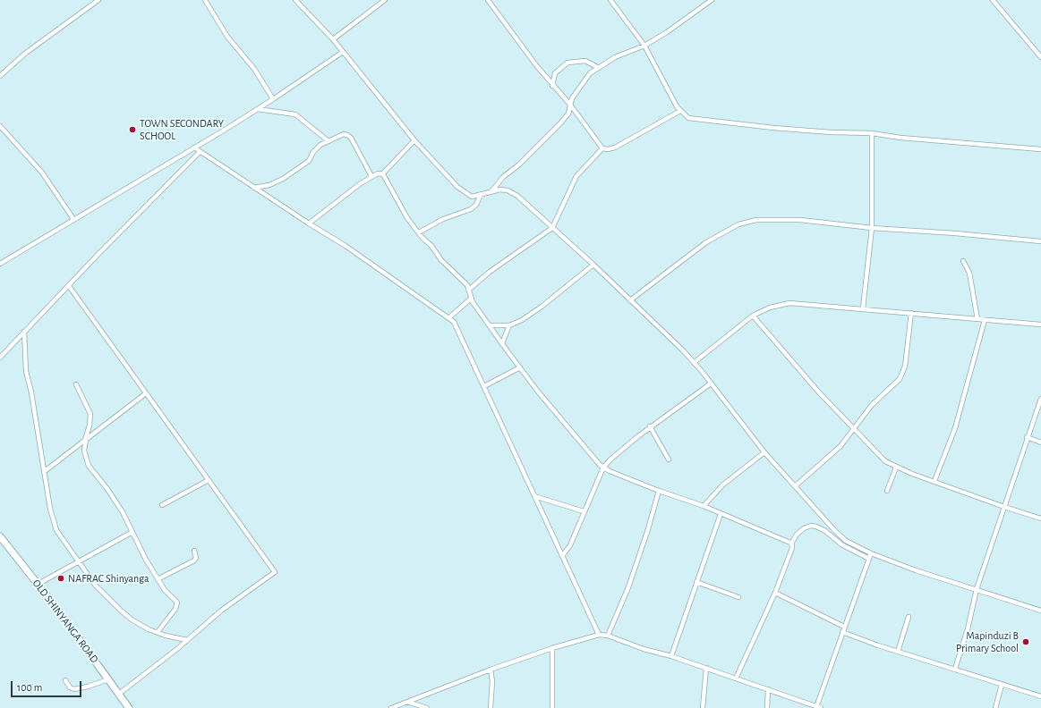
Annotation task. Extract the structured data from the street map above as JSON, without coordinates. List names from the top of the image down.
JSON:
{
  "streets": {
    "main road": ["OLD SHINYANGA ROAD"]
  },
  "places": ["TOWN SECONDARY SCHOOL", "NAFRAC Shinyanga", "Mapinduzi B Primary School"],
  "scale_bar": "100 m"
}
